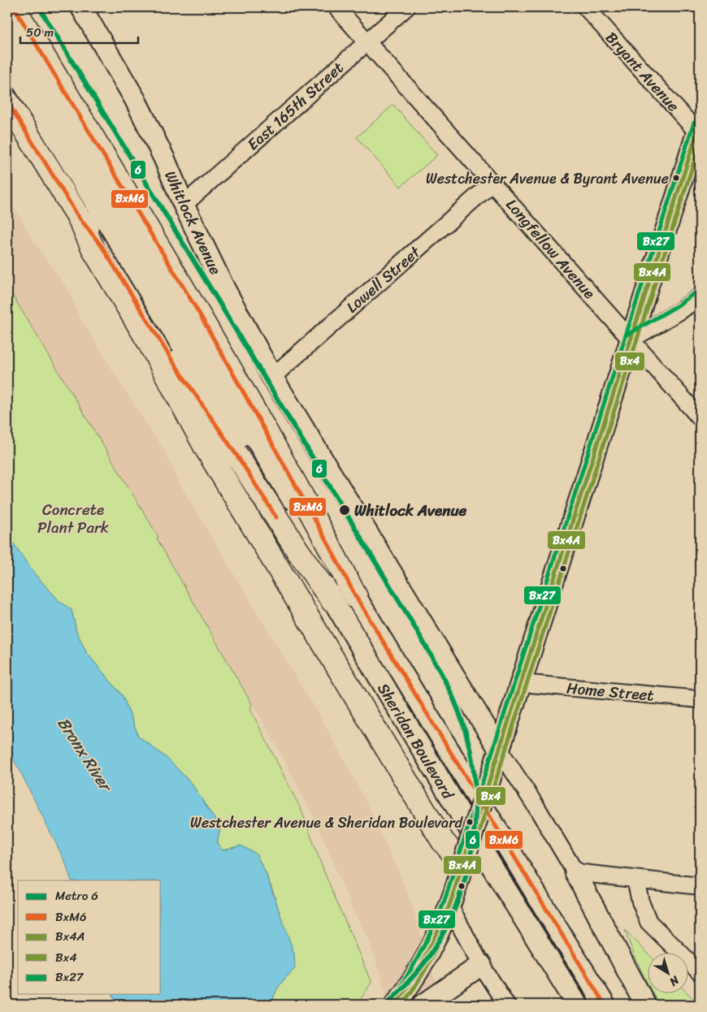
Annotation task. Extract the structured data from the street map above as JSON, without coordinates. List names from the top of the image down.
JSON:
{
  "streets": {
    "main road": ["Whitlock Avenue", "Sheridan Boulevard"],
    "street": [
      "Bryant Avenue",
      "East 165th Street",
      "Longfellow Avenue",
      "Lowell Street",
      "Home Street"
    ]
  },
  "crossings": [
    ["East 165th Street", "Whitlock Avenue"],
    ["East 165th Street", "Longfellow Avenue"],
    ["Whitlock Avenue", "Lowell Street"],
    ["Longfellow Avenue", "Lowell Street"]
  ],
  "water": ["Bronx River"],
  "parks": ["Concrete Plant Park"],
  "places": ["Westchester Avenue & Byrant Avenue", "Whitlock Avenue", "Westchester Avenue & Sheridan Boulevard"],
  "lines": [
    "metro line 6",
    "transit line BxM6",
    "transit line Bx27",
    "transit line Bx4A",
    "transit line Bx4"
  ],
  "legend": [
    "Metro 6",
    "BxM6",
    "Bx4A",
    "Bx4",
    "Bx27"
  ],
  "scale_bar": "50 m",
  "north": "bottom right"
}
